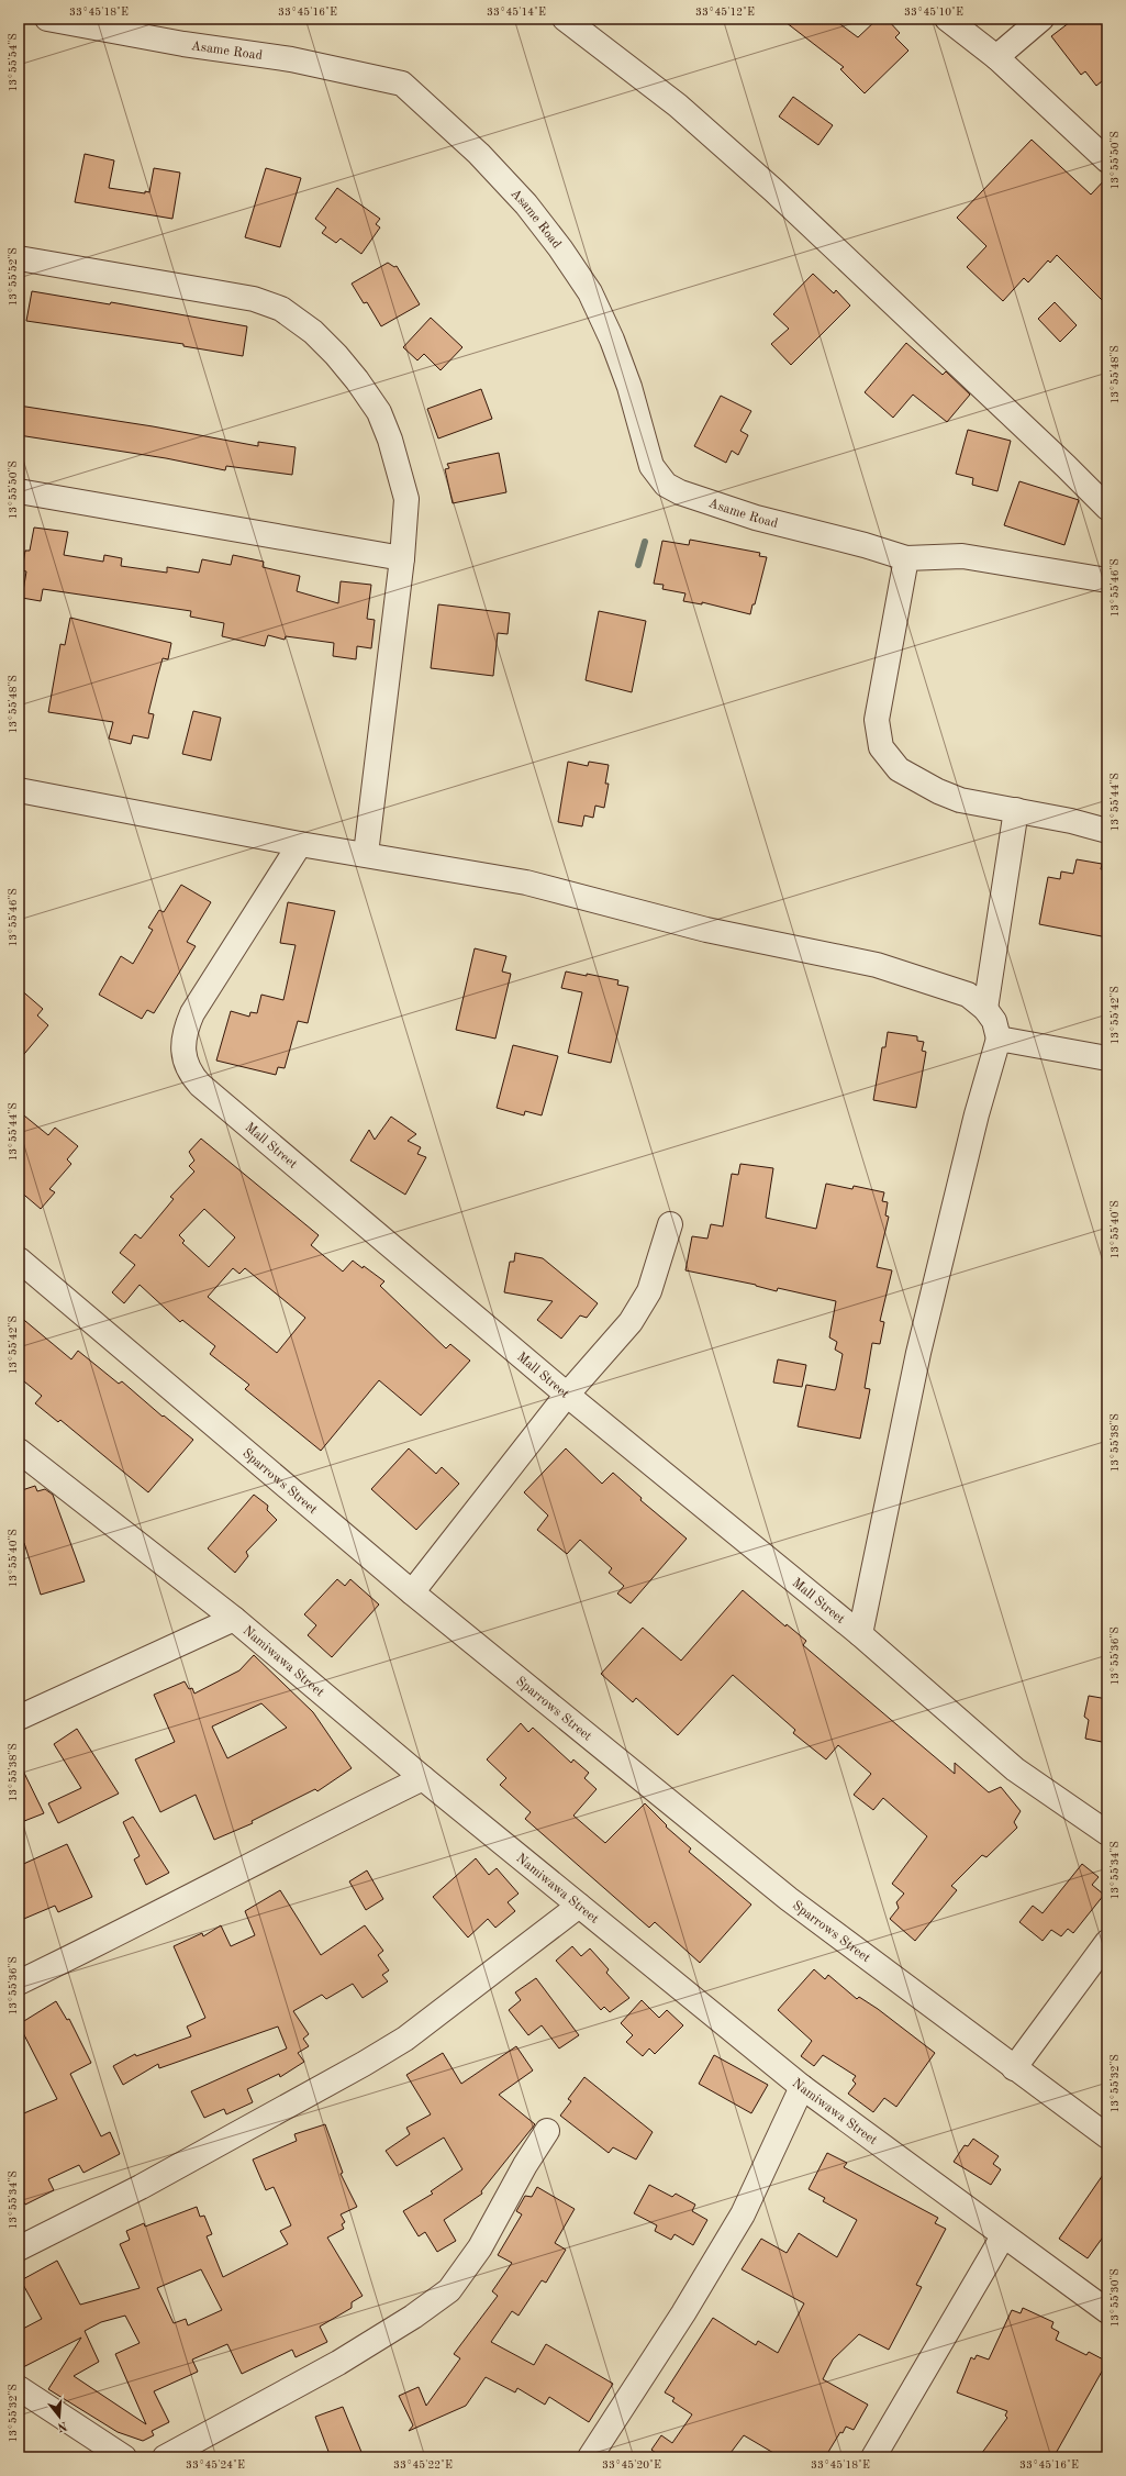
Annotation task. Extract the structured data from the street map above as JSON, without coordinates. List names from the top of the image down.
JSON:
{
  "streets": {
    "street": [
      "Asame Road",
      "Mall Street",
      "Sparrows Street",
      "Namiwawa Street"
    ]
  },
  "north": "bottom",
  "coordinates": [
    "33°45'18\"E",
    "33°45'16\"E",
    "33°45'14\"E",
    "33°45'12\"E",
    "33°45'10\"E",
    "13°55'54\"S",
    "13°55'50\"S",
    "13°55'52\"S",
    "13°55'48\"S",
    "13°55'46\"S",
    "13°55'44\"S",
    "13°55'42\"S",
    "13°55'40\"S",
    "13°55'38\"S",
    "13°55'36\"S",
    "13°55'34\"S",
    "13°55'32\"S",
    "13°55'30\"S",
    "33°45'24\"E",
    "33°45'22\"E",
    "33°45'20\"E"
  ]
}
